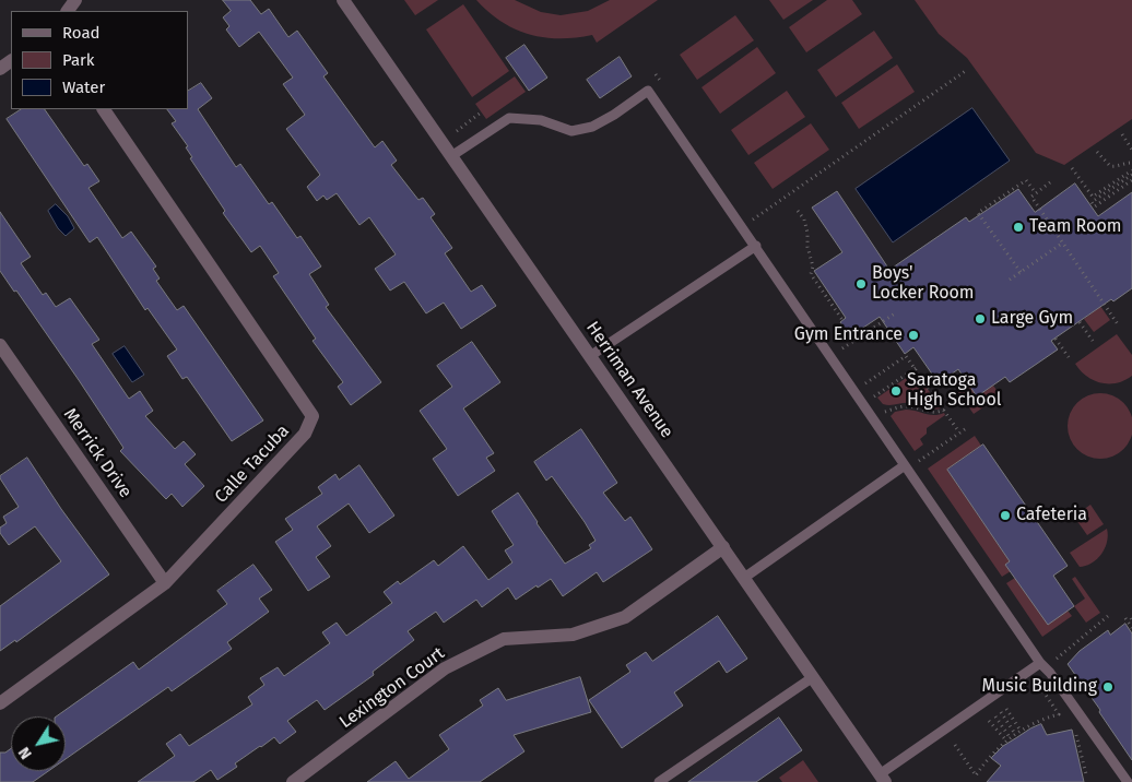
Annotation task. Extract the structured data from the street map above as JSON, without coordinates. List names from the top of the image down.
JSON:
{
  "streets": {
    "street": [
      "Herriman Avenue",
      "Merrick Drive",
      "Calle Tacuba",
      "Lexington Court"
    ]
  },
  "crossings": [
    ["Herriman Avenue", "Lexington Court"],
    ["Merrick Drive", "Calle Tacuba"]
  ],
  "places": [
    "Team Room",
    "Boys' Locker Room",
    "Large Gym",
    "Gym Entrance",
    "Saratoga High School",
    "Cafeteria",
    "Music Building"
  ],
  "legend": ["Road", "Park", "Water"],
  "north": "bottom left"
}
